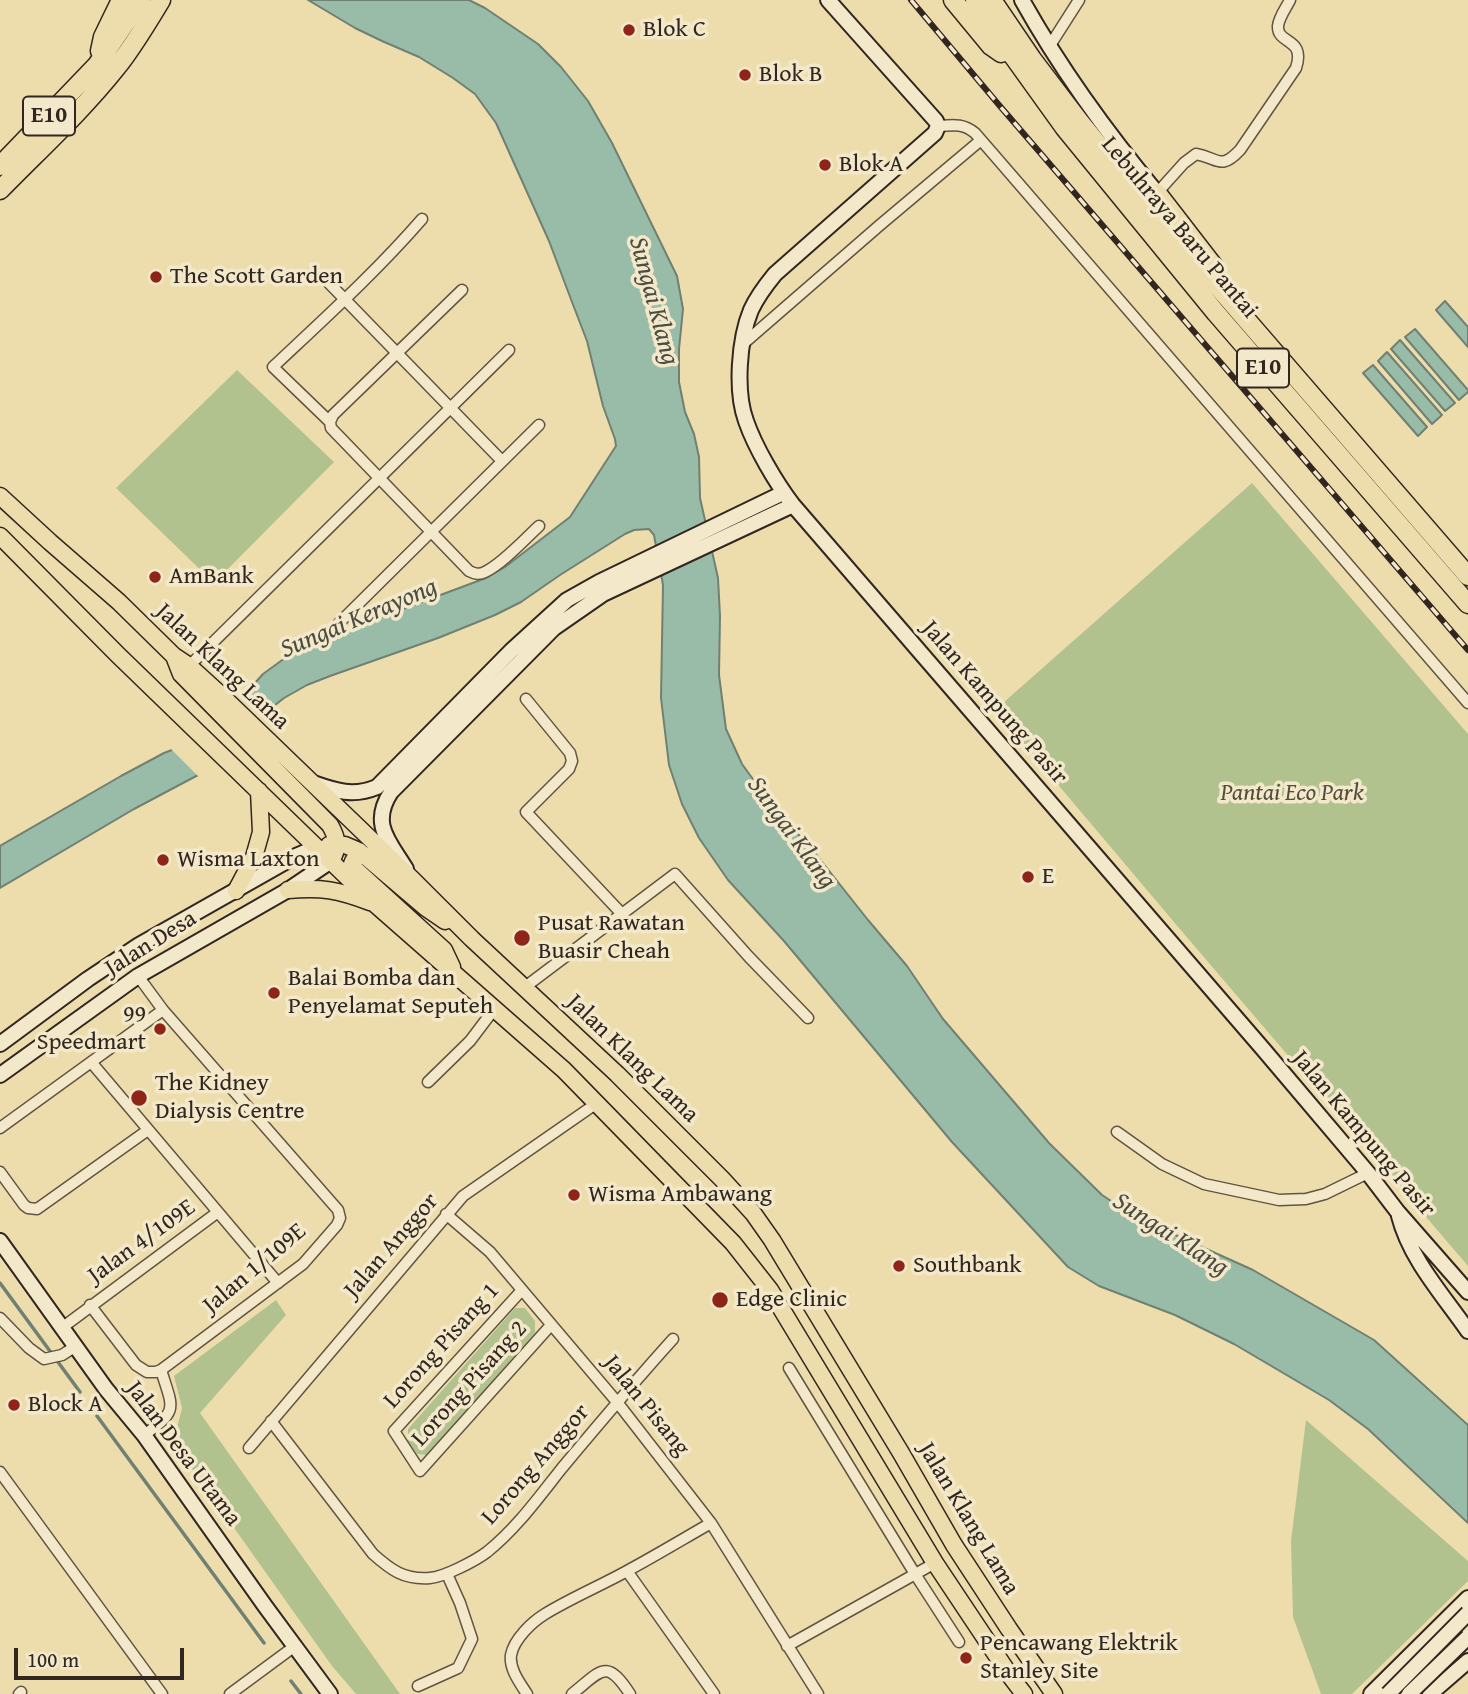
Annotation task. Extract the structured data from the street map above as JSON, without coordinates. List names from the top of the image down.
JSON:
{
  "streets": {
    "highway": ["E10", "Lebuhraya Baru Pantai"],
    "main road": ["Jalan Klang Lama"],
    "street": [
      "Jalan Kampung Pasir",
      "Jalan Desa",
      "Jalan 4/109E",
      "Jalan Anggor",
      "Jalan 1/109E",
      "Lorong Pisang 1",
      "Lorong Pisang 2",
      "Jalan Pisang",
      "Jalan Desa Utama",
      "Lorong Anggor"
    ]
  },
  "crossings": [
    ["Jalan Klang Lama", "Jalan Desa"],
    ["Jalan Klang Lama", "Jalan Anggor"],
    ["Jalan 4/109E", "Jalan Desa Utama"],
    ["Jalan Anggor", "Jalan Pisang"],
    ["Jalan Anggor", "Lorong Anggor"],
    ["Lorong Pisang 1", "Lorong Pisang 2"],
    ["Lorong Pisang 1", "Jalan Pisang"],
    ["Lorong Pisang 2", "Jalan Pisang"],
    ["Jalan Pisang", "Lorong Anggor"]
  ],
  "water": ["Sungai Klang", "Sungai Kerayong"],
  "parks": ["Pantai Eco Park"],
  "places": [
    "Blok C",
    "Blok B",
    "Blok A",
    "The Scott Garden",
    "AmBank",
    "Wisma Laxton",
    "E",
    "Pusat Rawatan Buasir Cheah",
    "Balai Bomba dan Penyelamat Seputeh",
    "99 Speedmart",
    "The Kidney Dialysis Centre",
    "Wisma Ambawang",
    "Southbank",
    "Edge Clinic",
    "Block A",
    "Pencawang Elektrik Stanley Site"
  ],
  "scale_bar": "100 m"
}
